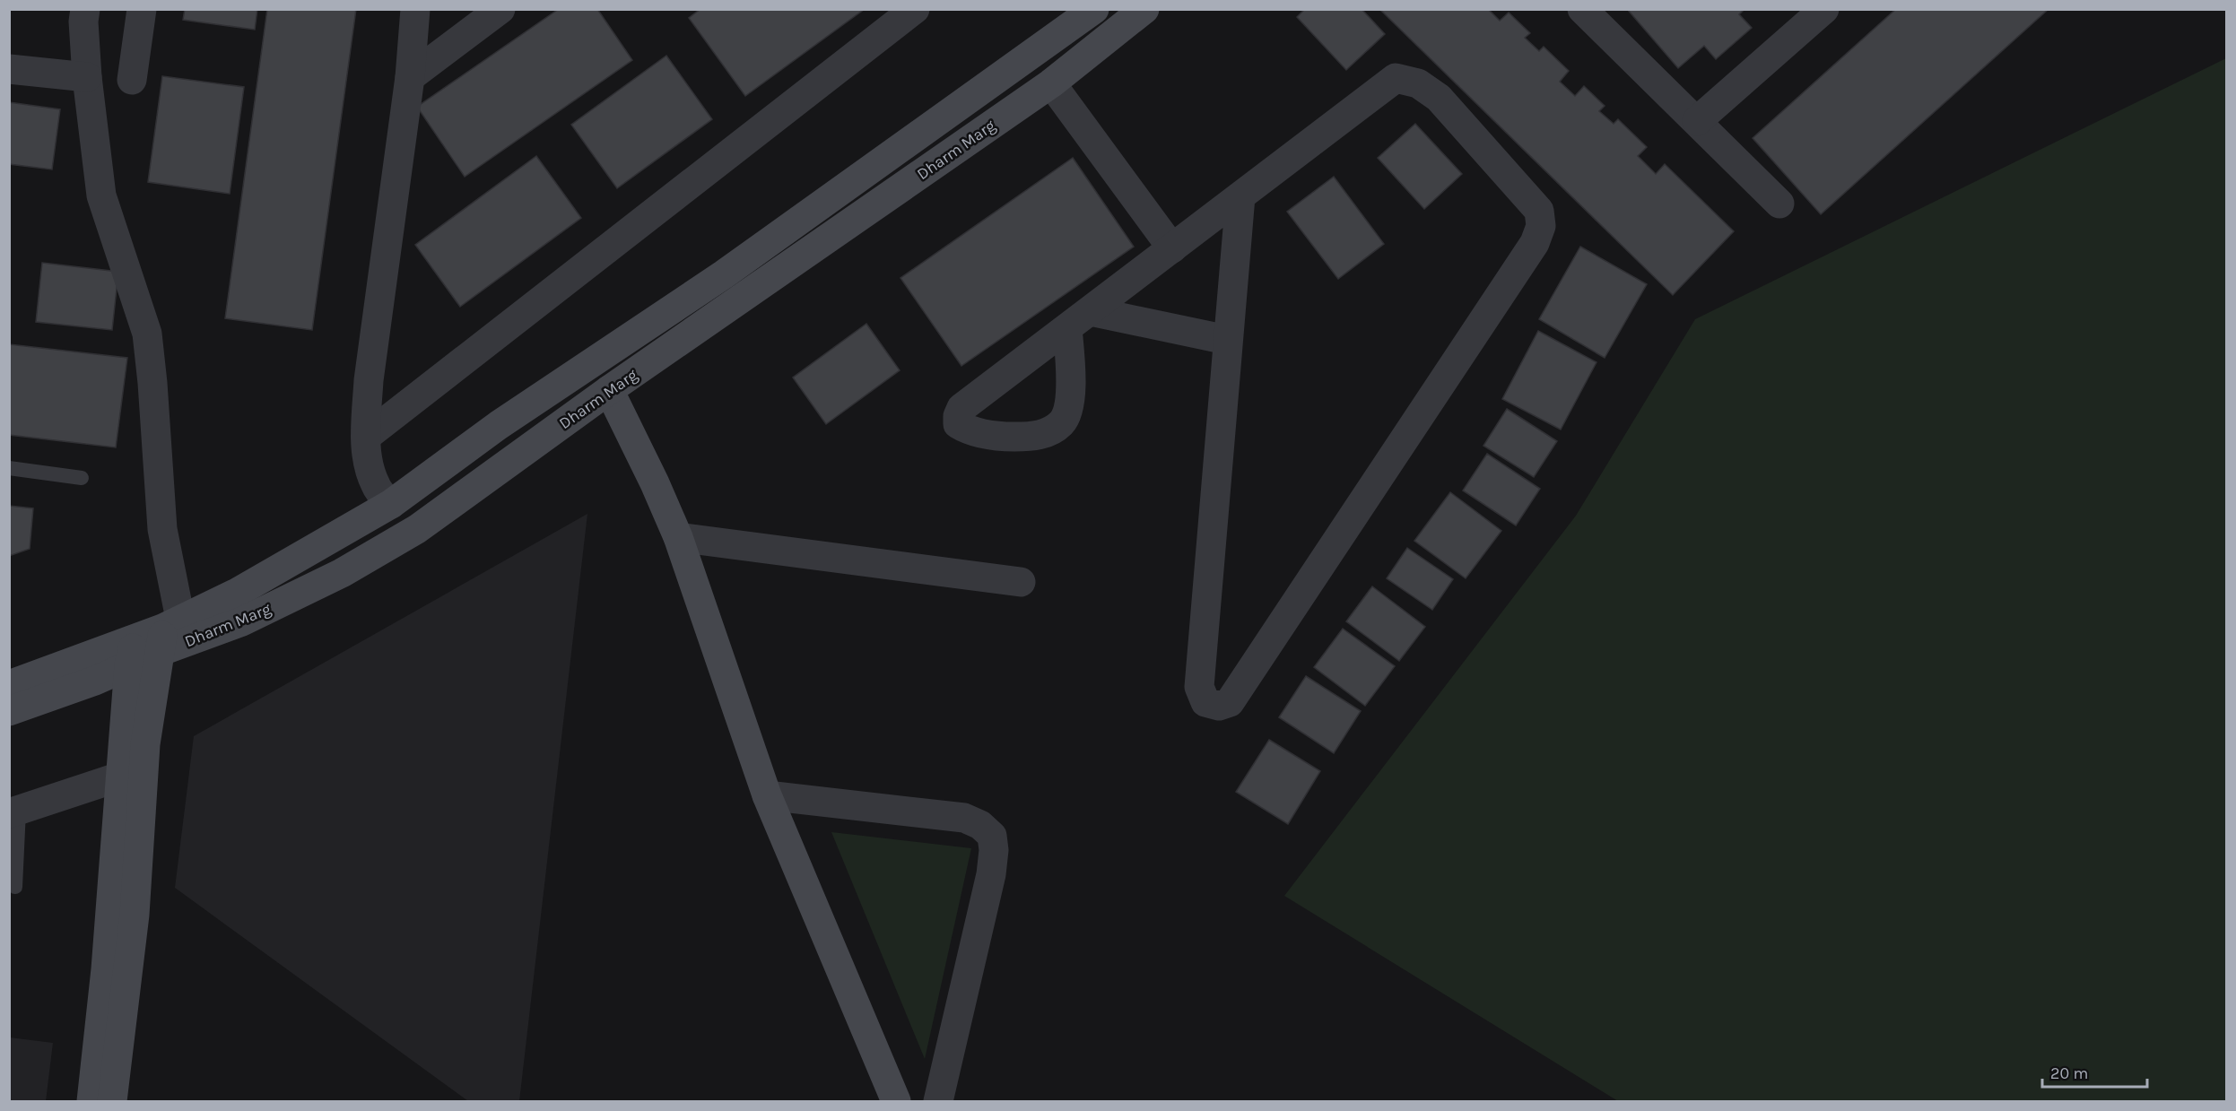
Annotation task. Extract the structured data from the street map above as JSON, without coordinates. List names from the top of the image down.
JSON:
{
  "streets": {
    "main road": ["Dharm Marg"]
  },
  "scale_bar": "20 m"
}
